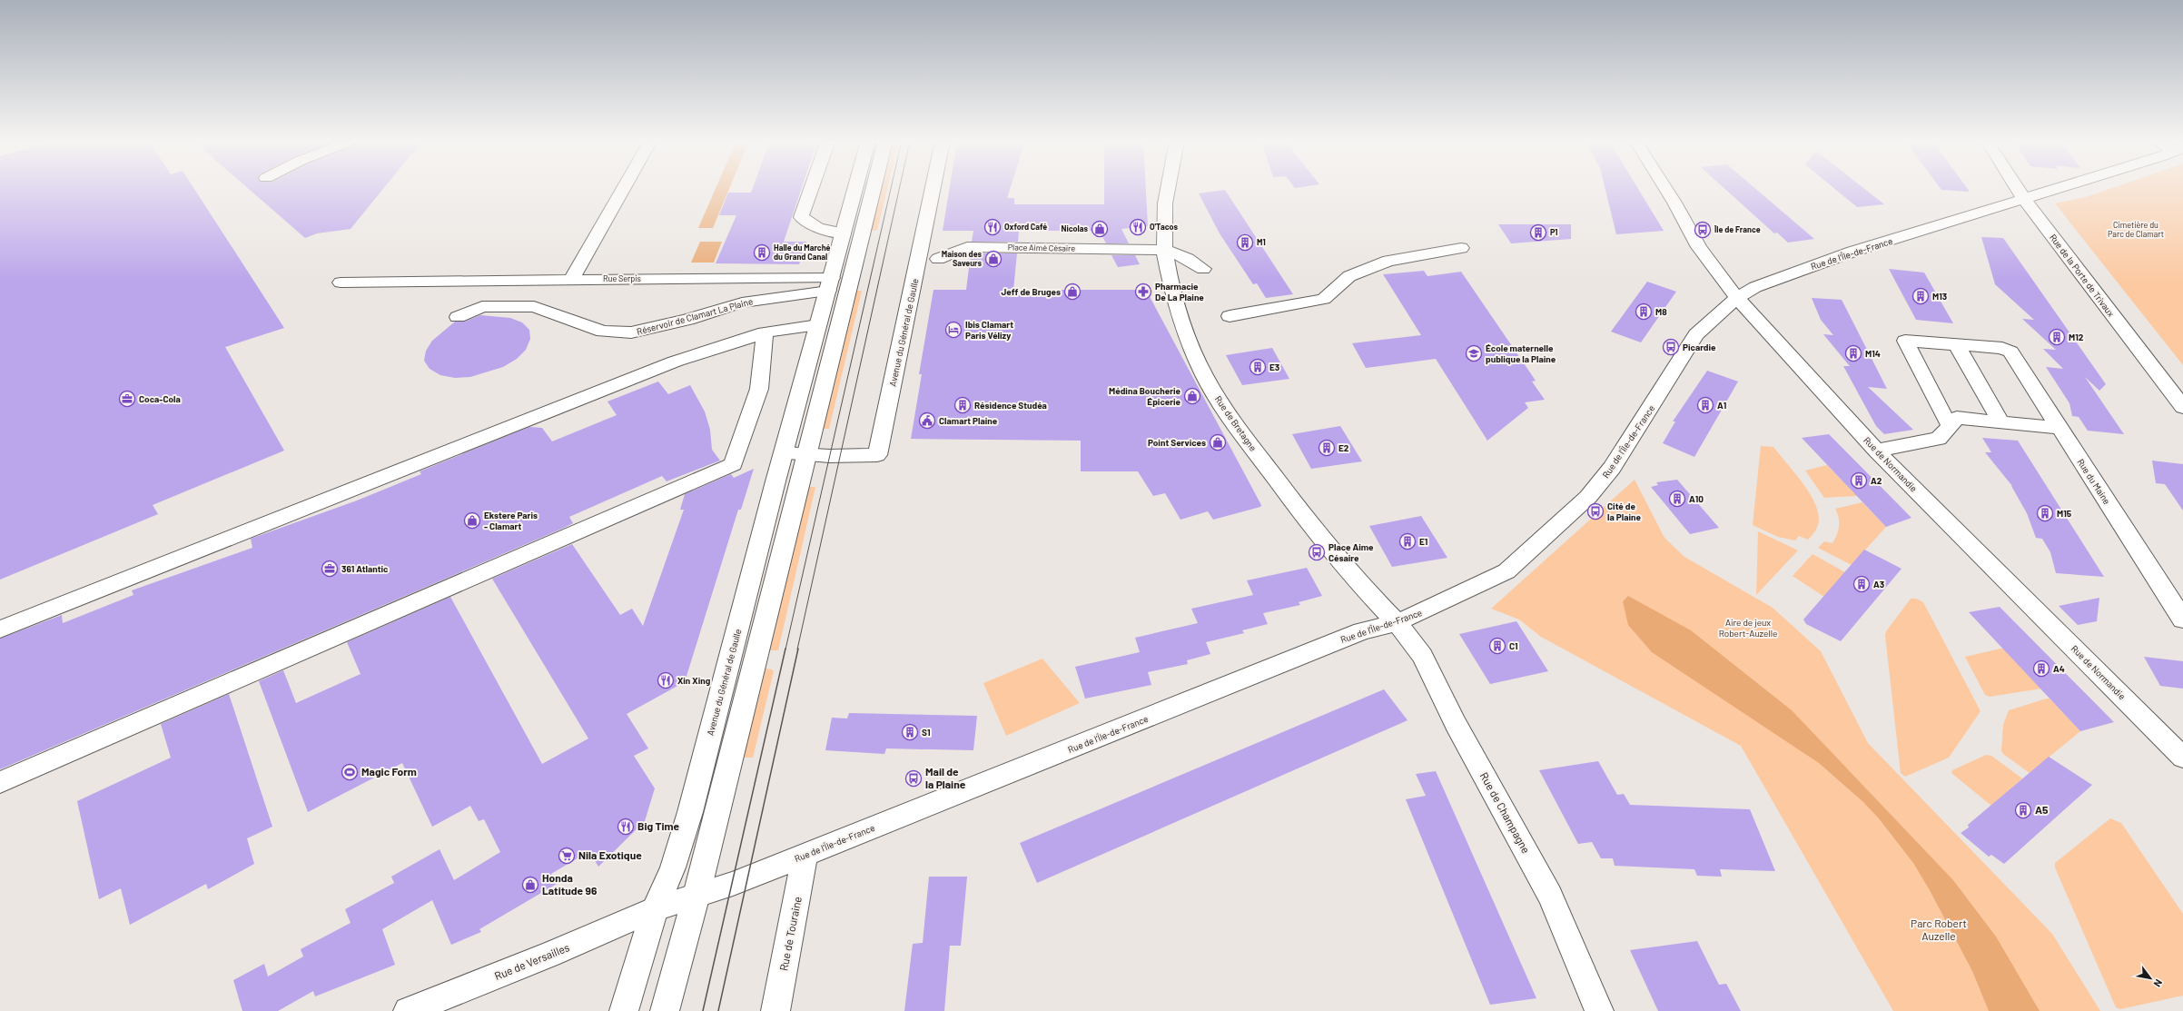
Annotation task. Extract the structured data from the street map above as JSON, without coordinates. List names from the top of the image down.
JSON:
{
  "streets": {
    "street": [
      "Place Aimé Césaire",
      "Rue de l'Île-de-France",
      "Rue de la Porte de Trivaux",
      "Rue Serpis",
      "Réservoir de Clamart La Plaine",
      "Avenue du Général de Gaulle",
      "Rue de Bretagne",
      "Rue de Normandie",
      "Rue du Maine",
      "Rue de Champagne",
      "Rue de Touraine",
      "Rue de Versailles"
    ]
  },
  "crossings": [
    ["Place Aimé Césaire", "Rue de Bretagne"],
    ["Rue de l'Île-de-France", "Rue de la Porte de Trivaux"],
    ["Rue de l'Île-de-France", "Rue de Bretagne"],
    ["Rue de l'Île-de-France", "Rue de Normandie"],
    ["Rue de l'Île-de-France", "Rue de Champagne"],
    ["Rue de l'Île-de-France", "Rue de Touraine"],
    ["Rue Serpis", "Réservoir de Clamart La Plaine"],
    ["Rue Serpis", "Avenue du Général de Gaulle"],
    ["Réservoir de Clamart La Plaine", "Avenue du Général de Gaulle"],
    ["Avenue du Général de Gaulle", "Rue de Versailles"],
    ["Rue de Bretagne", "Rue de Champagne"]
  ],
  "parks": ["Cimetière du Parc de Clamart", "Aire de jeux Robert-Auzelle", "Parc Robert Auzelle"],
  "places": {
    "restaurant": [
      "Oxford Café",
      "O'Tacos",
      "Xin Xing",
      "Big Time"
    ],
    "shop": [
      "Nicolas",
      "Maison des Saveurs",
      "Jeff de Bruges",
      "Médina Boucherie Épicerie",
      "Point Services",
      "Ekstere Paris - Clamart",
      "Honda Latitude 96"
    ],
    "bus stop": [
      "Île de France",
      "Picardie",
      "Cité de la Plaine",
      "Place Aime Césaire",
      "Mail de la Plaine"
    ],
    "building": [
      "P1",
      "M1",
      "Halle du Marché du Grand Canal",
      "M13",
      "M8",
      "M12",
      "M14",
      "E3",
      "Résidence Studéa",
      "A1",
      "E2",
      "A2",
      "A10",
      "M15",
      "E1",
      "A3",
      "C1",
      "A4",
      "S1",
      "A5"
    ],
    "pharmacy": ["Pharmacie De La Plaine"],
    "hotel": ["Ibis Clamart Paris Vélizy"],
    "school or university": ["École maternelle publique la Plaine"],
    "office": ["Coca-Cola", "361 Atlantic"],
    "public building": ["Clamart Plaine"],
    "sports": ["Magic Form"],
    "supermarket": ["Nila Exotique"]
  },
  "north": "bottom right"
}
